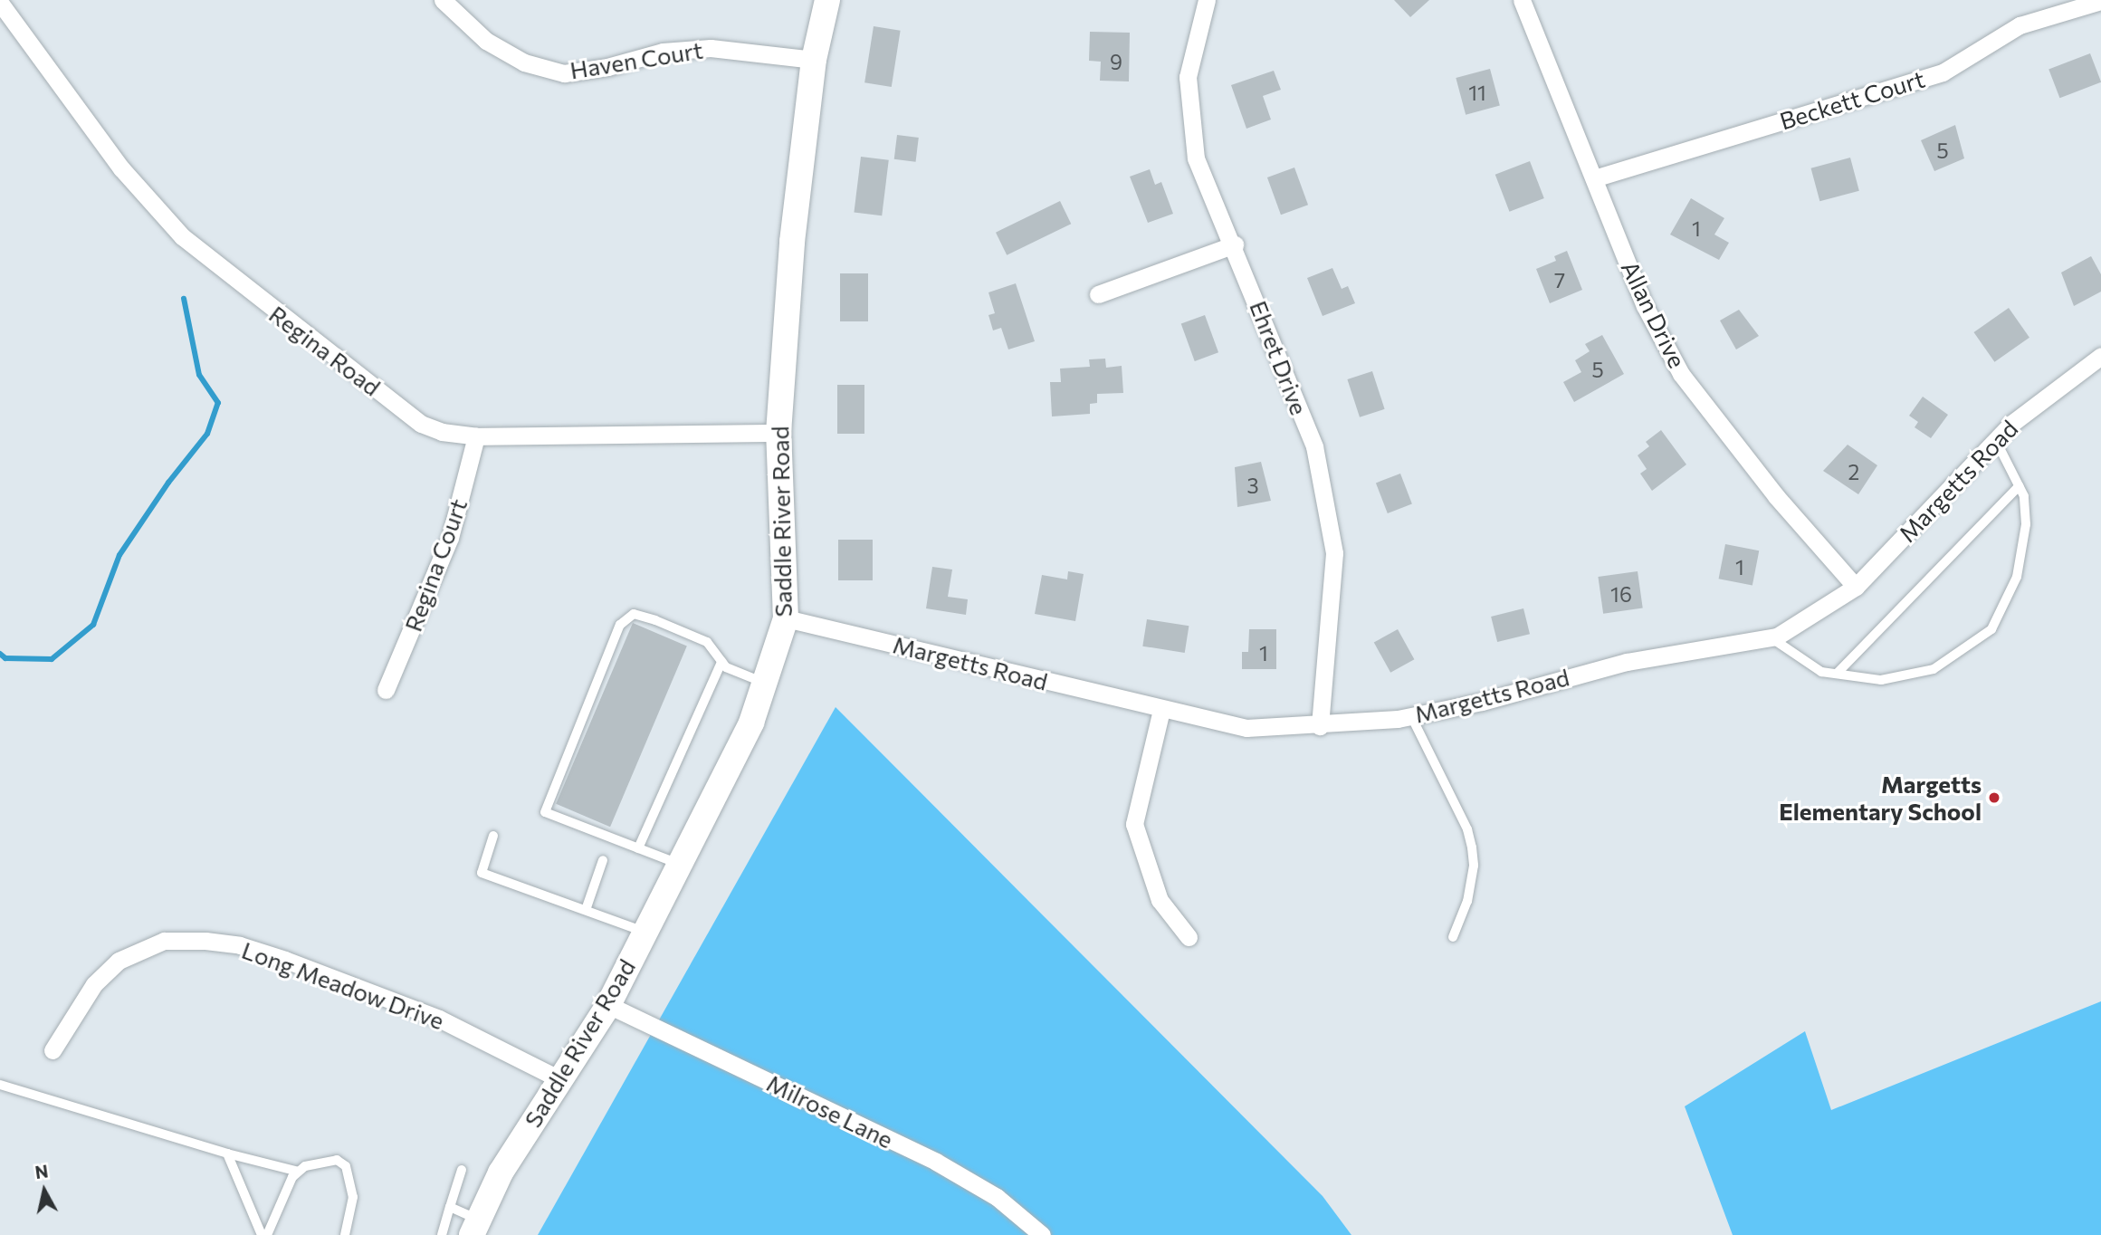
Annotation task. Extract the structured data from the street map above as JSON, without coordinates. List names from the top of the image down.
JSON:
{
  "streets": {
    "main road": ["Saddle River Road"],
    "street": [
      "Haven Court",
      "Beckett Court",
      "Allan Drive",
      "Regina Road",
      "Ehret Drive",
      "Margetts Road",
      "Regina Court",
      "Long Meadow Drive",
      "Milrose Lane"
    ]
  },
  "crossings": [
    ["Haven Court", "Saddle River Road"],
    ["Beckett Court", "Allan Drive"],
    ["Allan Drive", "Margetts Road"],
    ["Regina Road", "Saddle River Road"],
    ["Regina Road", "Regina Court"],
    ["Ehret Drive", "Margetts Road"],
    ["Margetts Road", "Saddle River Road"],
    ["Saddle River Road", "Long Meadow Drive"],
    ["Saddle River Road", "Milrose Lane"]
  ],
  "places": ["Margetts Elementary School"],
  "house_numbers": [
    "9",
    "11",
    "5",
    "1",
    "7",
    "5",
    "2",
    "3",
    "1",
    "16",
    "1"
  ],
  "north": "top"
}
